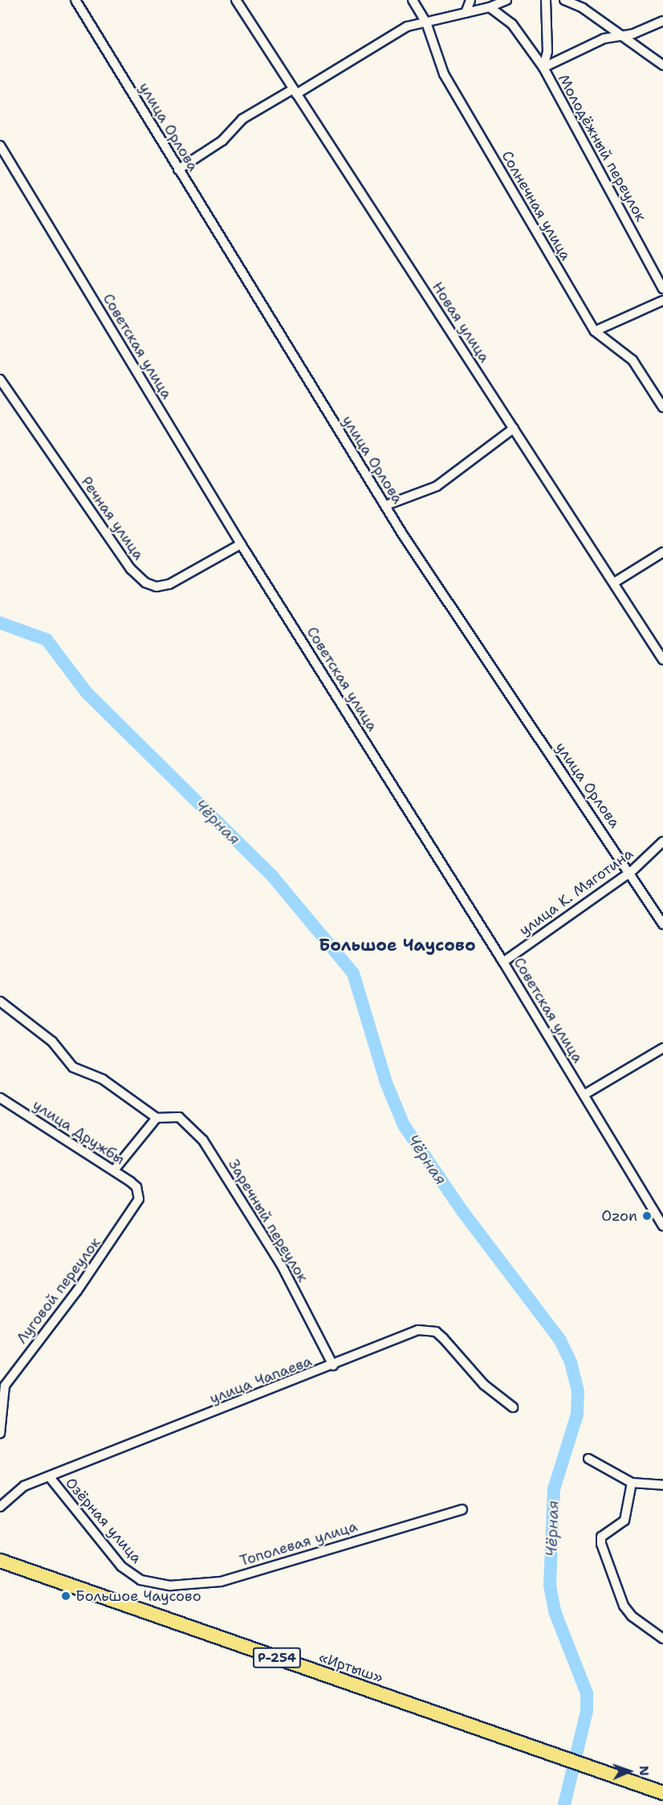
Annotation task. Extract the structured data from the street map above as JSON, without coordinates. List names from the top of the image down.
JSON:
{
  "streets": {
    "highway": ["Р-254", "«Иртыш»"],
    "street": [
      "улица Орлова",
      "Молодёжный переулок",
      "Солнечная улица",
      "Новая улица",
      "Советская улица",
      "Речная улица",
      "улица К. Мяготина",
      "улица Дружбы",
      "Заречный переулок",
      "Луговой переулок",
      "улица Чапаева",
      "Озёрная улица",
      "Тополевая улица"
    ]
  },
  "crossings": [
    ["улица Орлова", "улица К. Мяготина"],
    ["Советская улица", "Речная улица"],
    ["Советская улица", "улица К. Мяготина"],
    ["улица Дружбы", "Луговой переулок"],
    ["Заречный переулок", "улица Чапаева"],
    ["улица Чапаева", "Озёрная улица"],
    ["Озёрная улица", "Тополевая улица"]
  ],
  "districts": ["Большое Чаусово"],
  "water": ["Чёрная"],
  "places": ["Ozon", "Большое Чаусово"],
  "north": "right"
}
